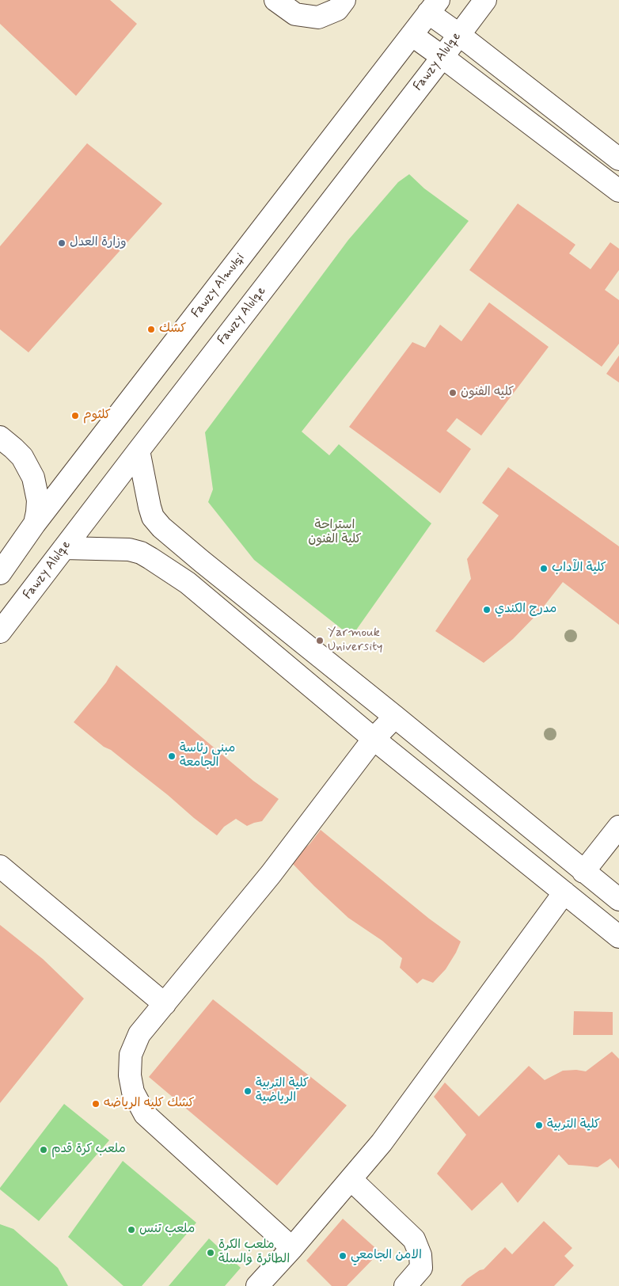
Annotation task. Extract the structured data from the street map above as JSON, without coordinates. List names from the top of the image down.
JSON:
{
  "streets": {
    "street": ["Fawzy Alulqe", "Fawzy Almulqi"]
  },
  "parks": ["استراحة كلية الفنون"],
  "places": [
    "وزارة العدل",
    "كشك",
    "كليه الفنون",
    "كلثوم",
    "كلية الآداب",
    "مدرج الكندي",
    "Yarmouk University",
    "مبنى رئاسة الجامعة",
    "كلية التربية الرياضية",
    "كشك كليه الرياضه",
    "كلية التربية",
    "ملعب كرة قدم",
    "ملعب تنس",
    "ملعب الكرة الطائرة والسلة",
    "الامن الجامعي"
  ]
}
